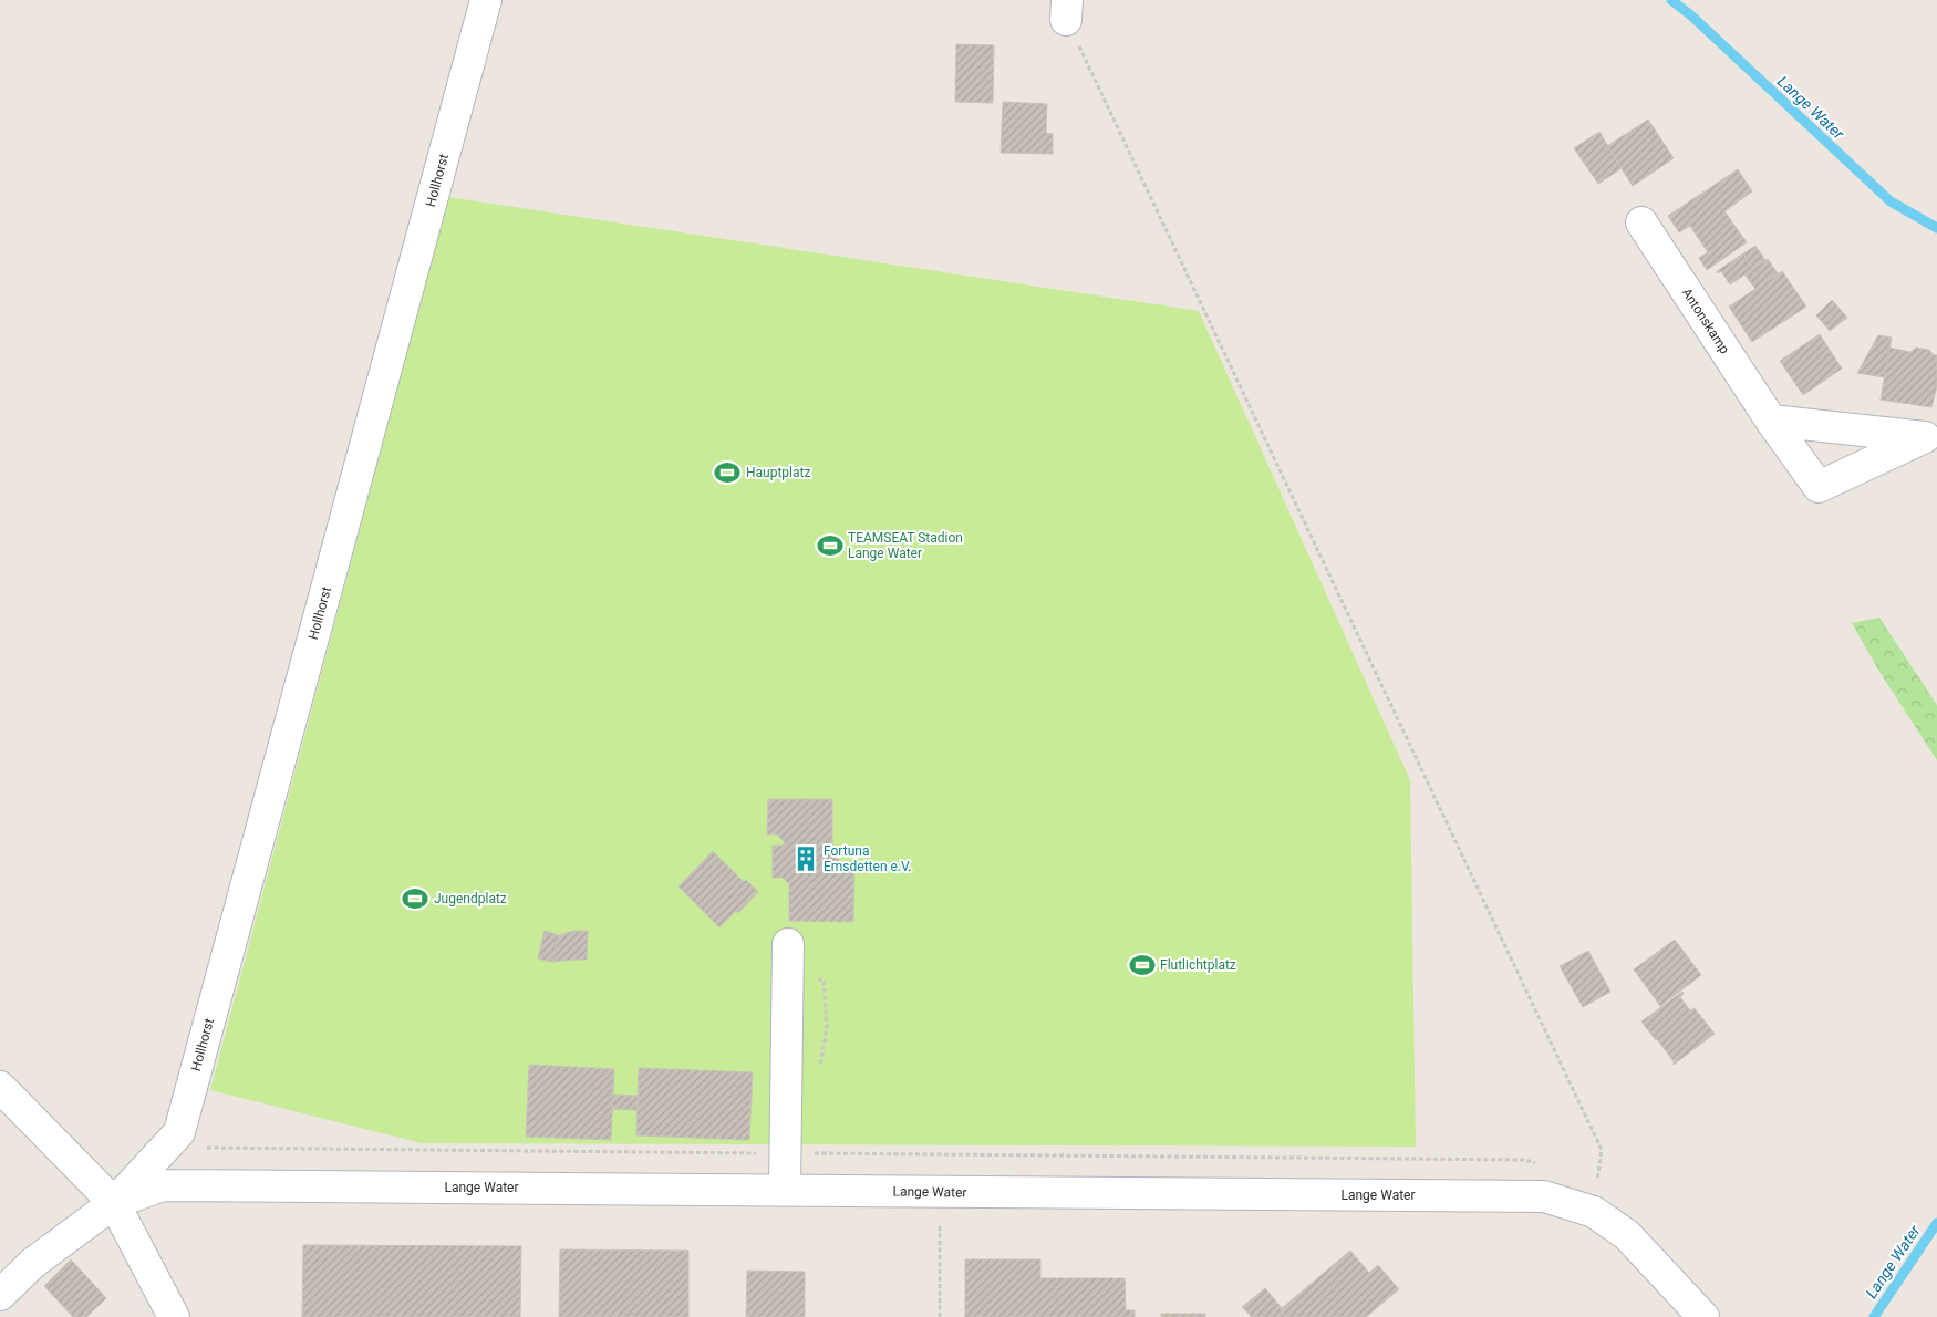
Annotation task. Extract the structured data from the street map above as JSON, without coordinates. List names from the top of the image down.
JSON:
{
  "streets": {
    "street": ["Hollhorst", "Antonskamp", "Lange Water"]
  },
  "crossings": [
    ["Hollhorst", "Lange Water"]
  ],
  "water": ["Lange Water"],
  "places": {
    "sports": [
      "Hauptplatz",
      "TEAMSEAT Stadion Lange Water",
      "Jugendplatz",
      "Flutlichtplatz"
    ],
    "building": ["Fortuna Emsdetten e.V."]
  }
}
